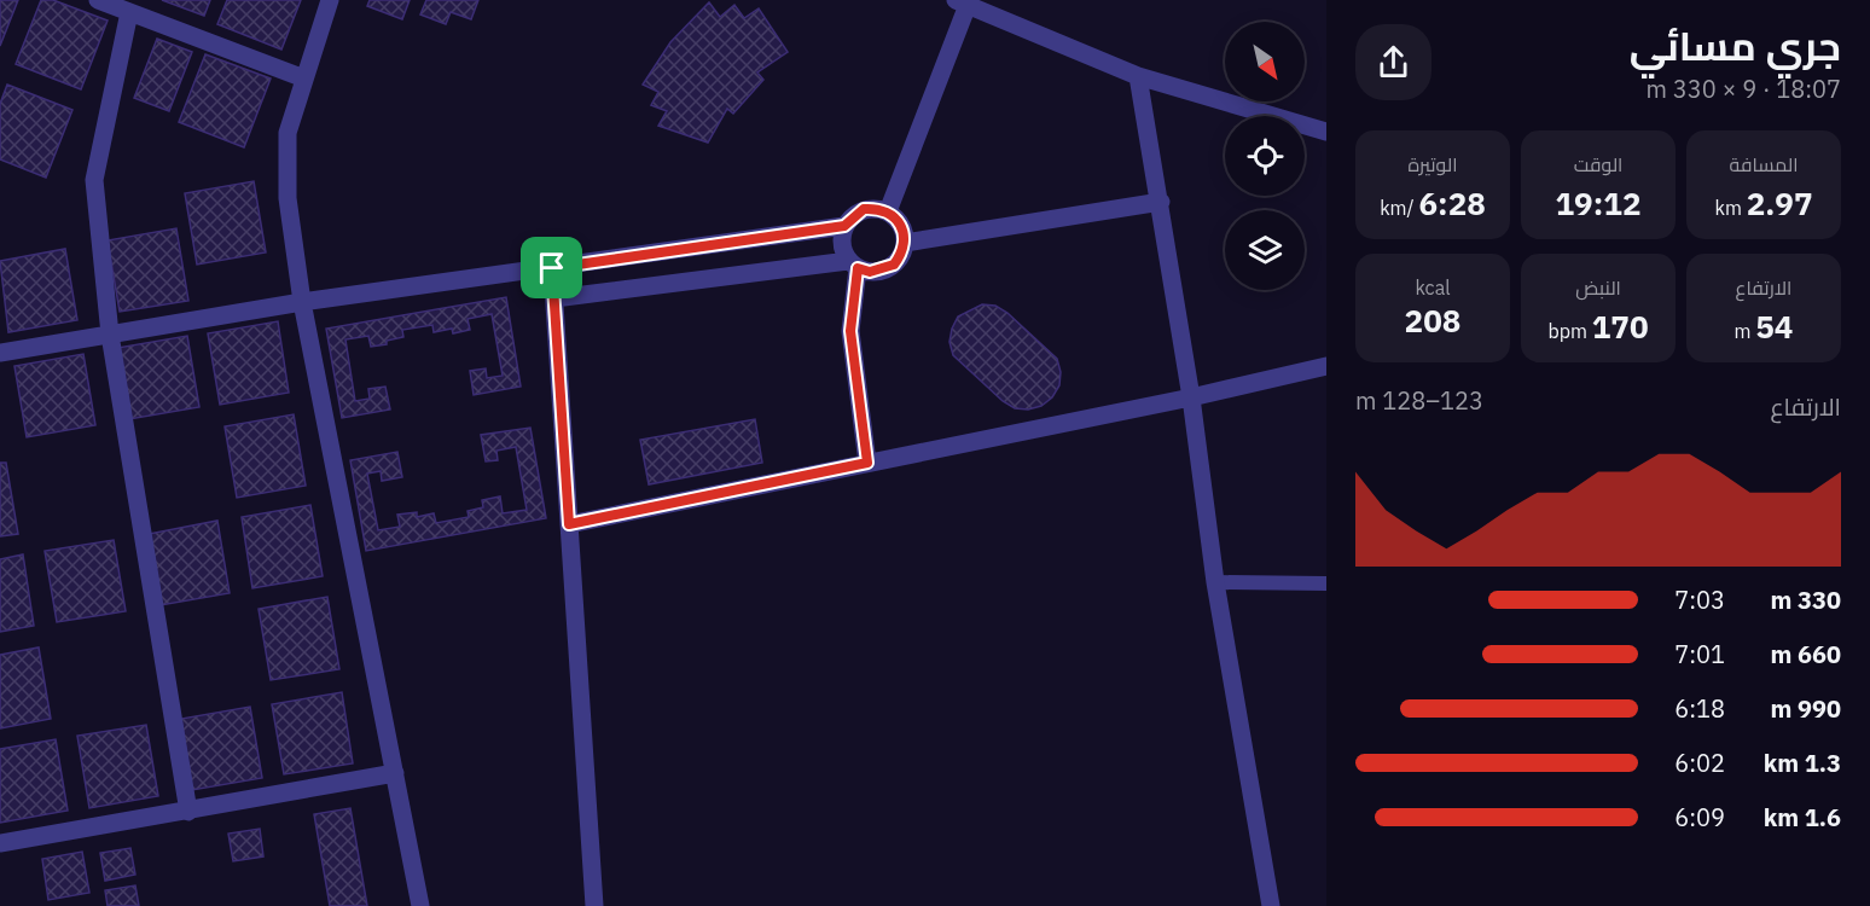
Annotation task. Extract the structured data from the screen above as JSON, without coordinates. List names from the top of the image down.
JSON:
{
  "north": "bottom right",
  "page": {
    "heading": ["جري مسائي", "18:07 · 9 × 330 m"],
    "stats": [
      ["المسافة", "2.97 km"],
      ["الوقت", "19:12"],
      ["الوتيرة", "6:28 /km"],
      ["الارتفاع", "54 m"],
      ["النبض", "170 bpm"],
      ["kcal", "208"]
    ],
    "chart": ["الارتفاع", "123–128 m"],
    "list": [
      {
        "name": "330 m",
        "note": "7:03"
      },
      {
        "name": "660 m",
        "note": "7:01"
      },
      {
        "name": "990 m",
        "note": "6:18"
      },
      {
        "name": "1.3 km",
        "note": "6:02"
      },
      {
        "name": "1.6 km",
        "note": "6:09"
      }
    ]
  }
}
